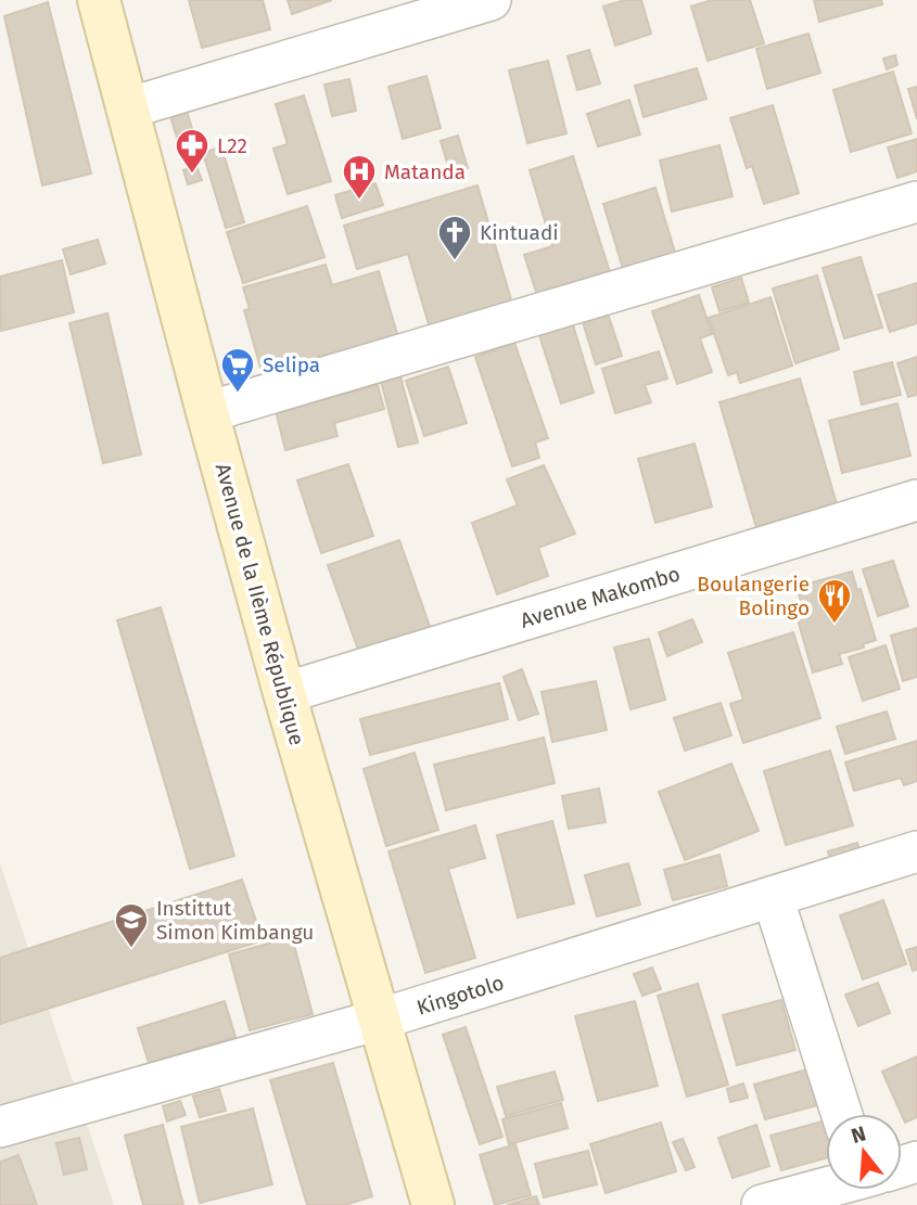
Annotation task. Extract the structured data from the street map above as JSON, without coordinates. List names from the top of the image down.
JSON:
{
  "streets": {
    "street": ["Avenue Makombo", "Avenue de la IIème République", "Kingotolo"]
  },
  "crossings": [
    ["Avenue Makombo", "Avenue de la IIème République"],
    ["Avenue de la IIème République", "Kingotolo"]
  ],
  "places": {
    "pharmacy": ["L22"],
    "hospital": ["Matanda"],
    "church": ["Kintuadi"],
    "supermarket": ["Selipa"],
    "restaurant": ["Boulangerie Bolingo"],
    "school or university": ["Instittut Simon Kimbangu"]
  },
  "north": "top"
}
